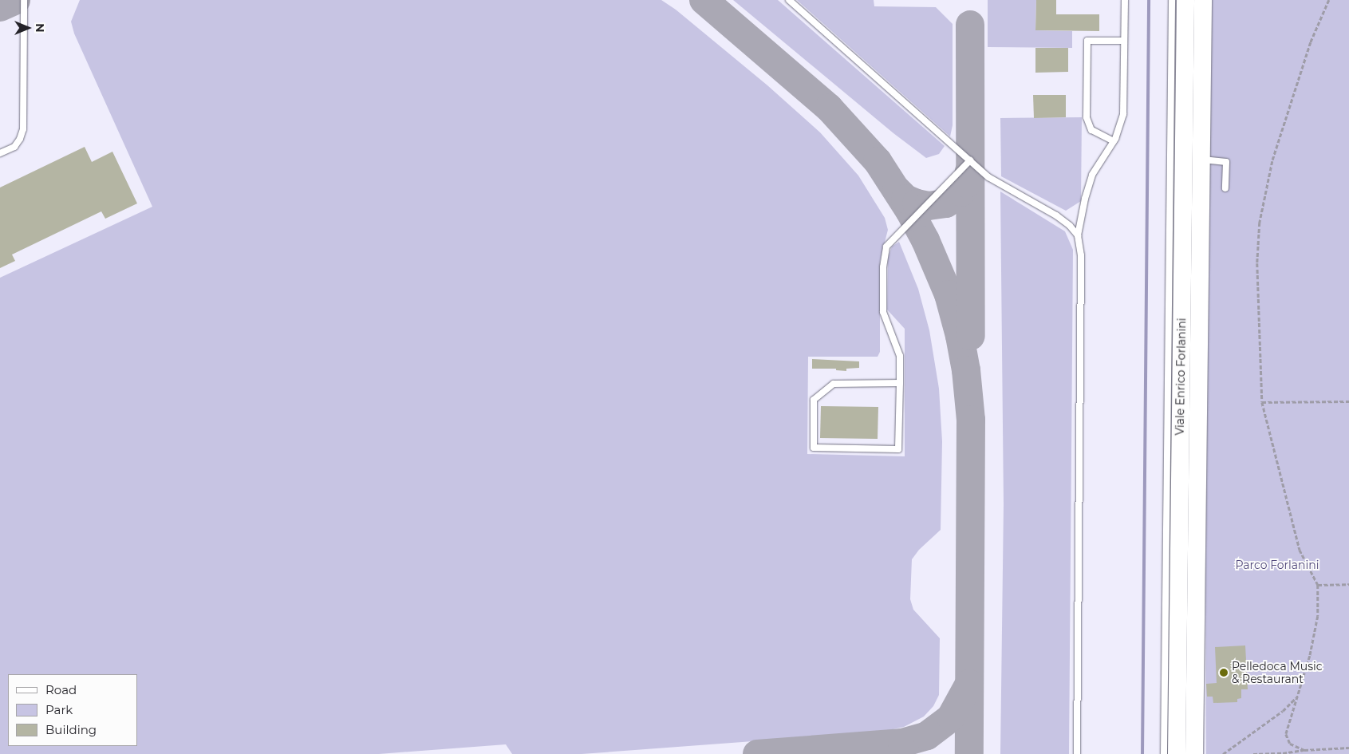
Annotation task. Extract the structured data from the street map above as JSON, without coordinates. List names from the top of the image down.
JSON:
{
  "streets": {
    "main road": ["Viale Enrico Forlanini"]
  },
  "parks": ["Parco Forlanini"],
  "places": ["Pelledoca Music & Restaurant"],
  "legend": ["Road", "Park", "Building"],
  "north": "right"
}
